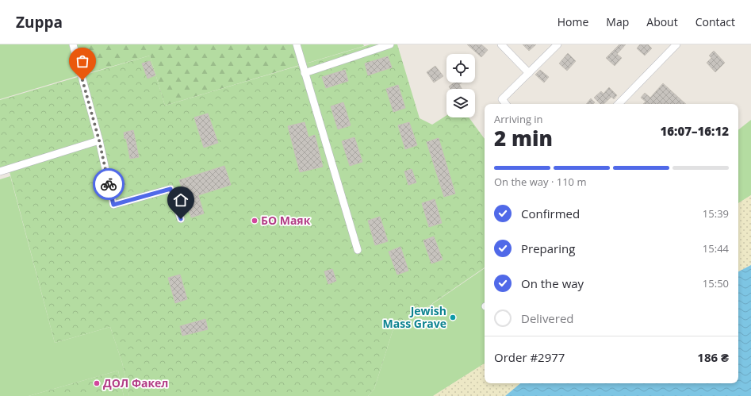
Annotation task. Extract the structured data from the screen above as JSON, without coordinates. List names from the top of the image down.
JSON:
{
  "places": ["БО Маяк", "Jewish Mass Grave", "ДОЛ Факел"],
  "page": {
    "header": "Zuppa",
    "nav": [
      "Home",
      "Map",
      "About",
      "Contact"
    ],
    "heading": ["2 min", "Arriving in", "16:07–16:12"],
    "panel": ["Order #2977", "186 ₴"],
    "bar": "On the way · 110 m",
    "list": [
      ["Confirmed", "15:39"],
      ["Preparing", "15:44"],
      ["On the way", "15:50"],
      "Delivered"
    ]
  }
}
